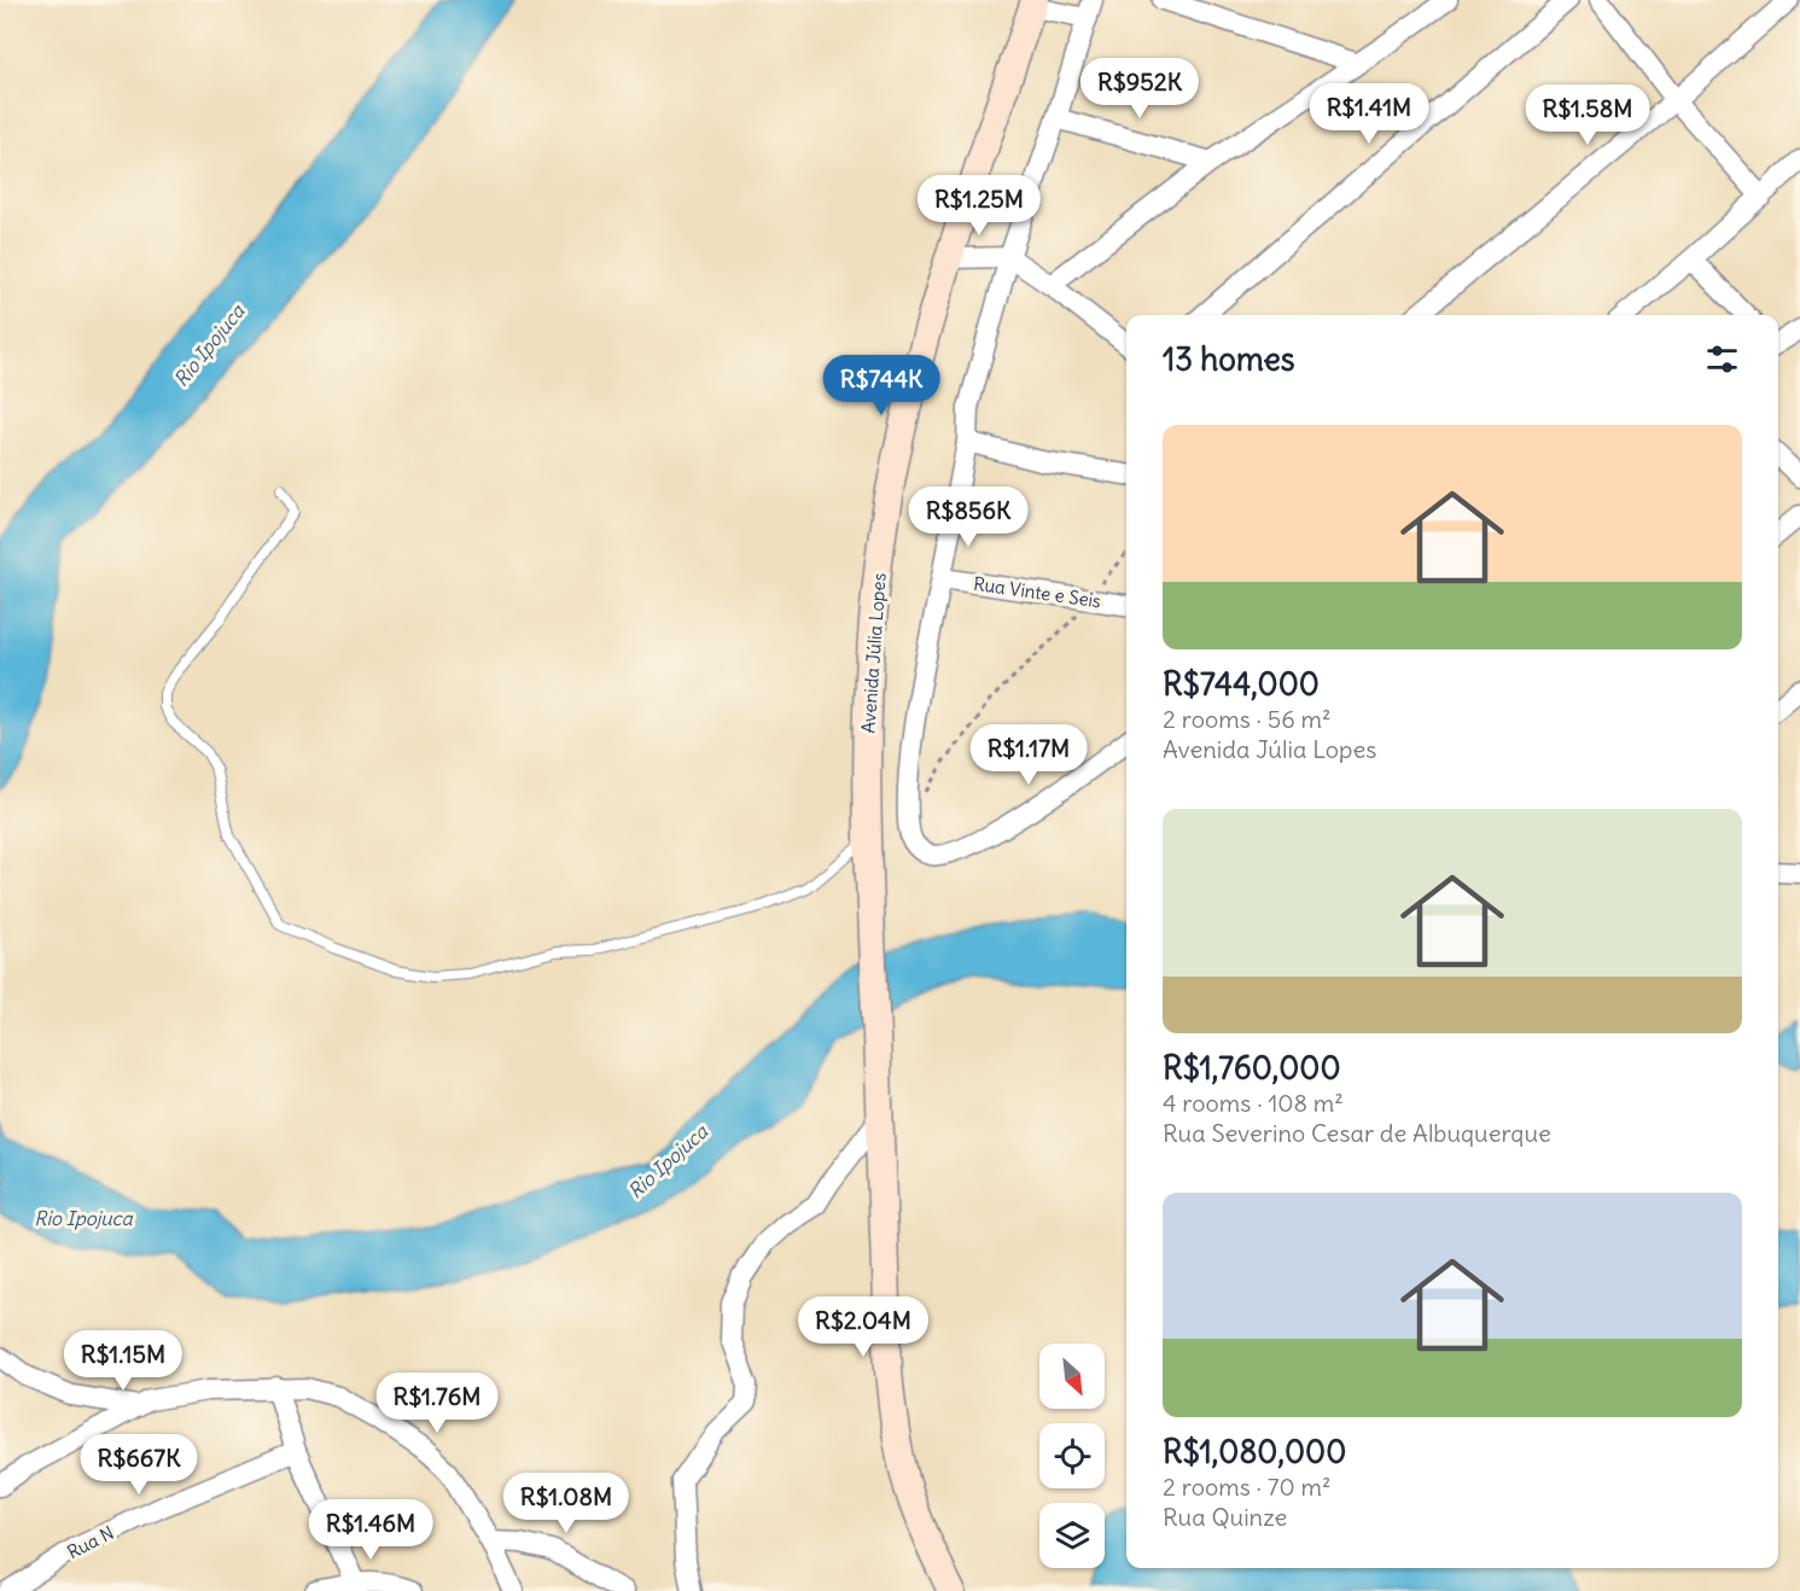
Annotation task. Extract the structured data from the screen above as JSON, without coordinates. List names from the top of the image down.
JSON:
{
  "streets": {
    "main road": ["Avenida Júlia Lopes"],
    "street": ["Rua Vinte e Seis", "Rua N"]
  },
  "water": ["Rio Ipojuca"],
  "north": "bottom right",
  "page": {
    "price": [
      "R$952K",
      "R$1.41M",
      "R$1.58M",
      "R$1.25M",
      "R$744K",
      "R$856K",
      "R$1.17M",
      "R$2.04M",
      "R$1.15M",
      "R$1.76M",
      "R$667K",
      "R$1.08M",
      "R$1.46M"
    ],
    "heading": "13 homes",
    "list": [
      {
        "name": "R$744,000",
        "note": "2 rooms · 56 m² · Avenida Júlia Lopes"
      },
      {
        "name": "R$1,760,000",
        "note": "4 rooms · 108 m² · Rua Severino Cesar de Albuquerque"
      },
      {
        "name": "R$1,080,000",
        "note": "2 rooms · 70 m² · Rua Quinze"
      }
    ]
  }
}
